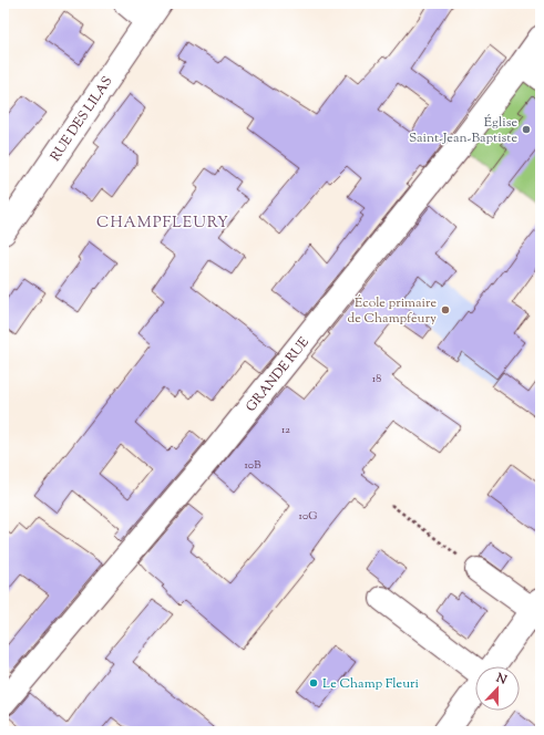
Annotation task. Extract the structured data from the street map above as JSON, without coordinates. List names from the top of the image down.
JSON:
{
  "streets": {
    "street": ["RUE DES LILAS", "GRANDE RUE"]
  },
  "districts": ["CHAMPFLEURY"],
  "places": ["Église Saint-Jean-Baptiste", "École primaire de Champfeury", "Le Champ Fleuri"],
  "house_numbers": [
    "18",
    "12",
    "10B",
    "10G"
  ],
  "north": "top"
}
